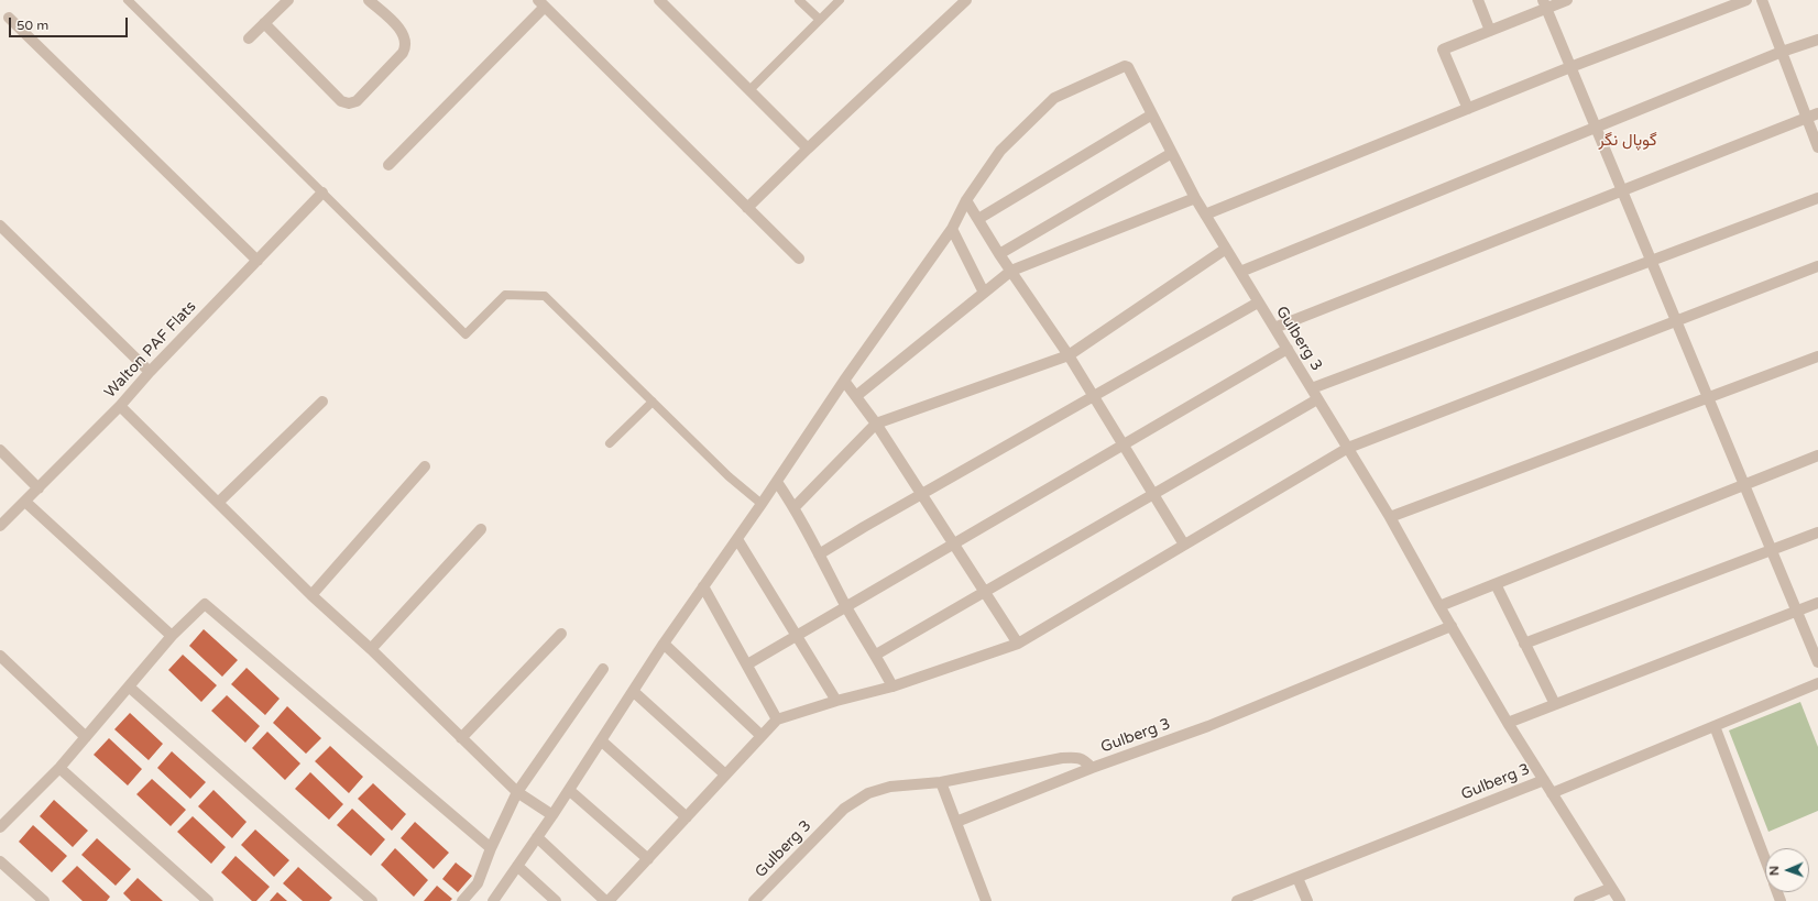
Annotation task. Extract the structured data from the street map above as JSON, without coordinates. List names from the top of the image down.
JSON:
{
  "streets": {
    "street": ["Gulberg 3", "Walton PAF Flats"]
  },
  "districts": ["گوپال نگر"],
  "scale_bar": "50 m",
  "north": "left"
}
